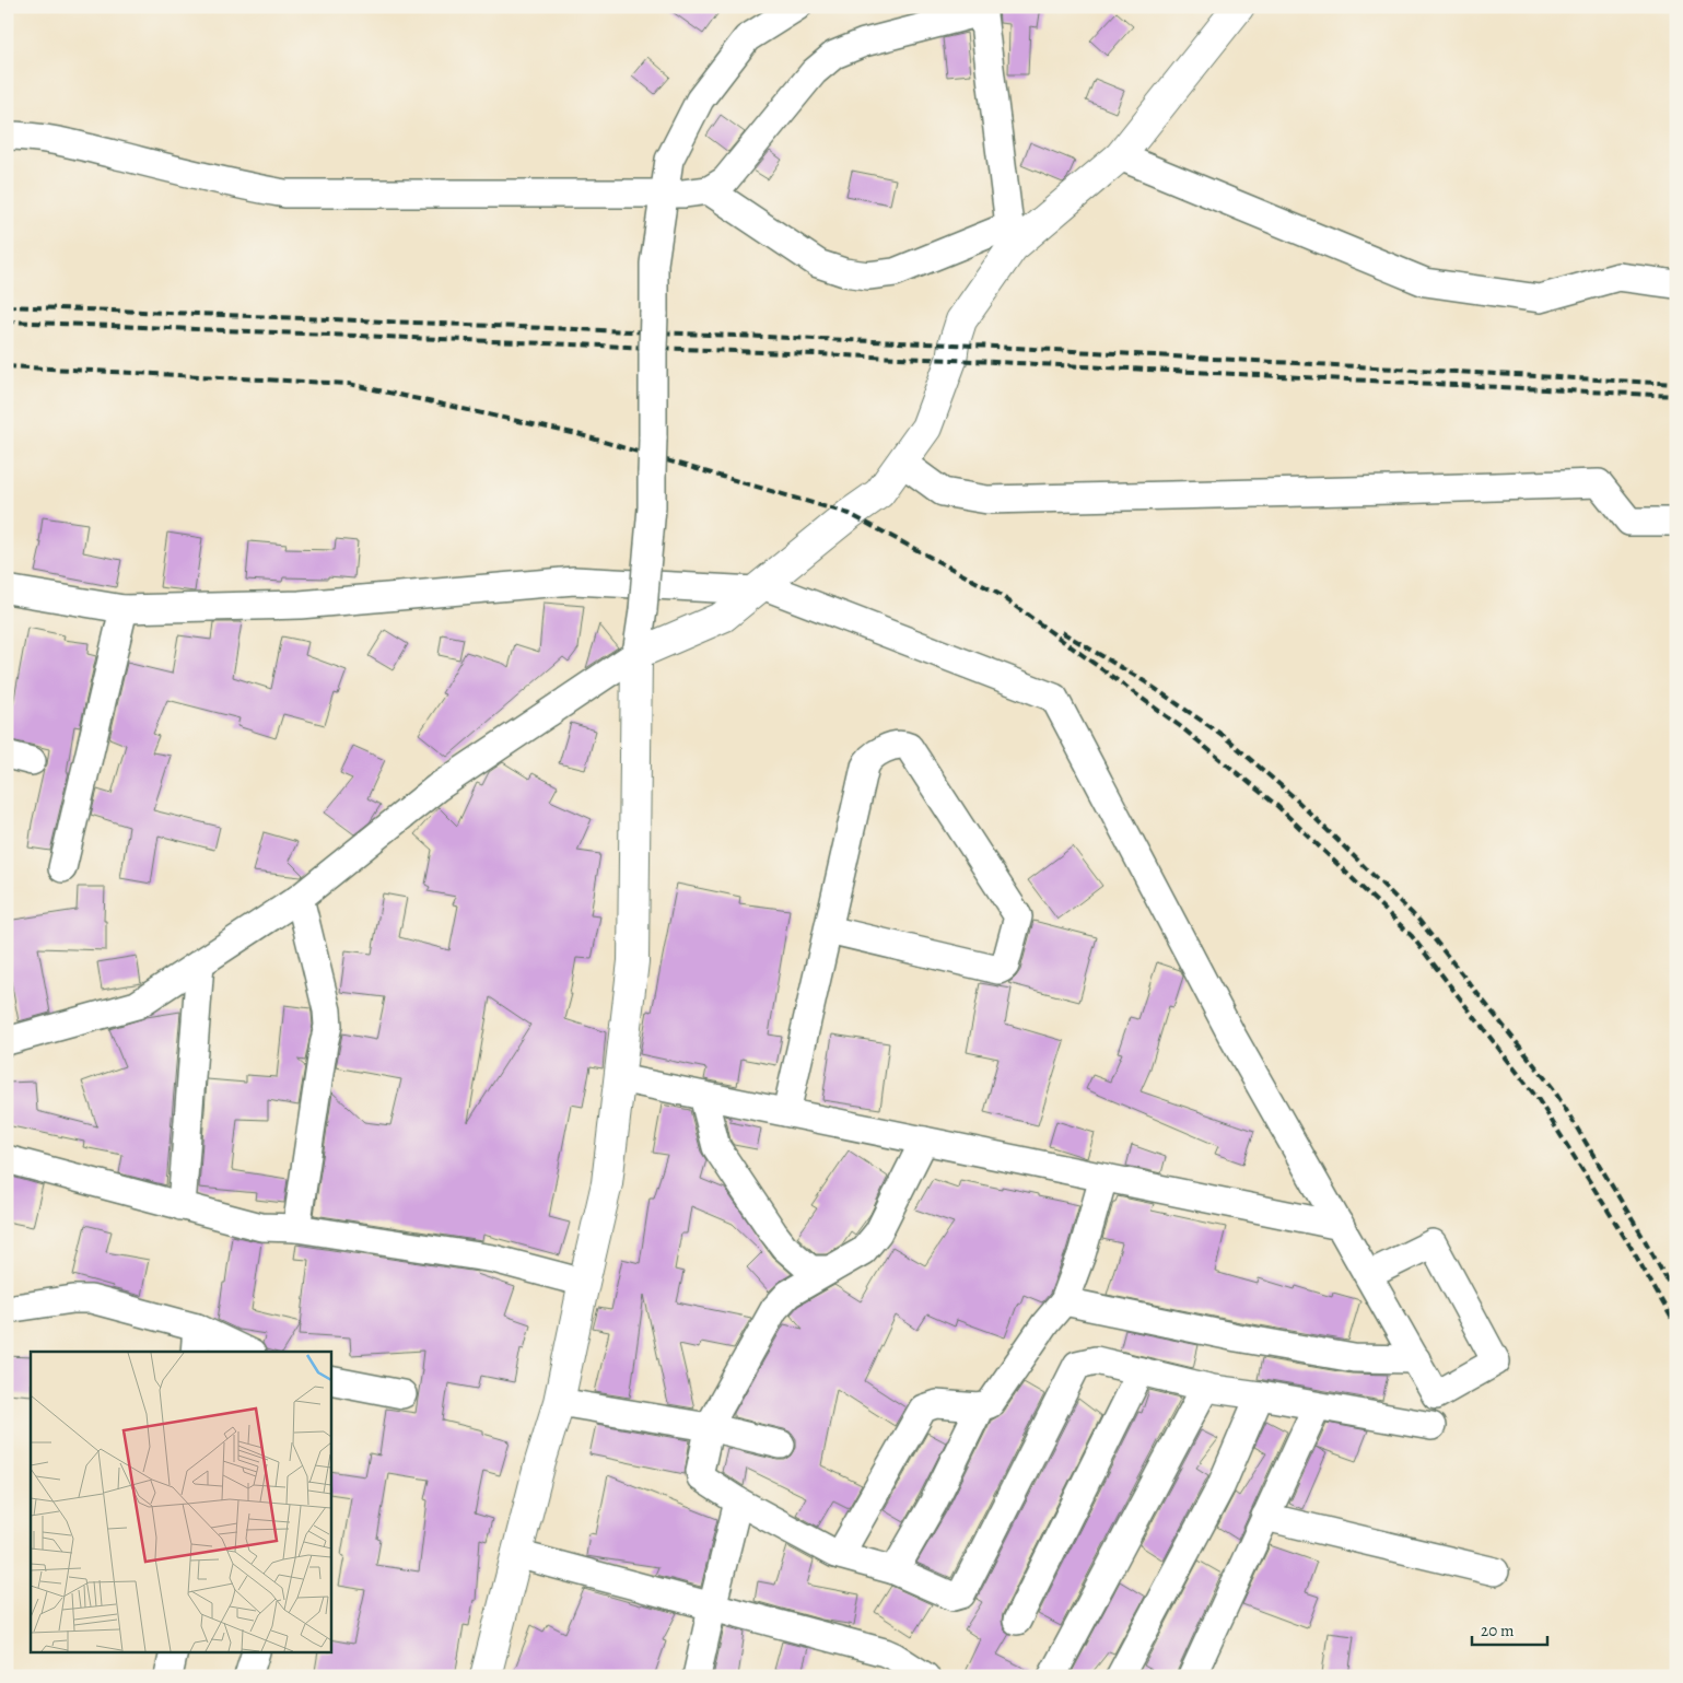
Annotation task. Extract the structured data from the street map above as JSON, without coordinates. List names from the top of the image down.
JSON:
{
  "scale_bar": "20 m"
}
